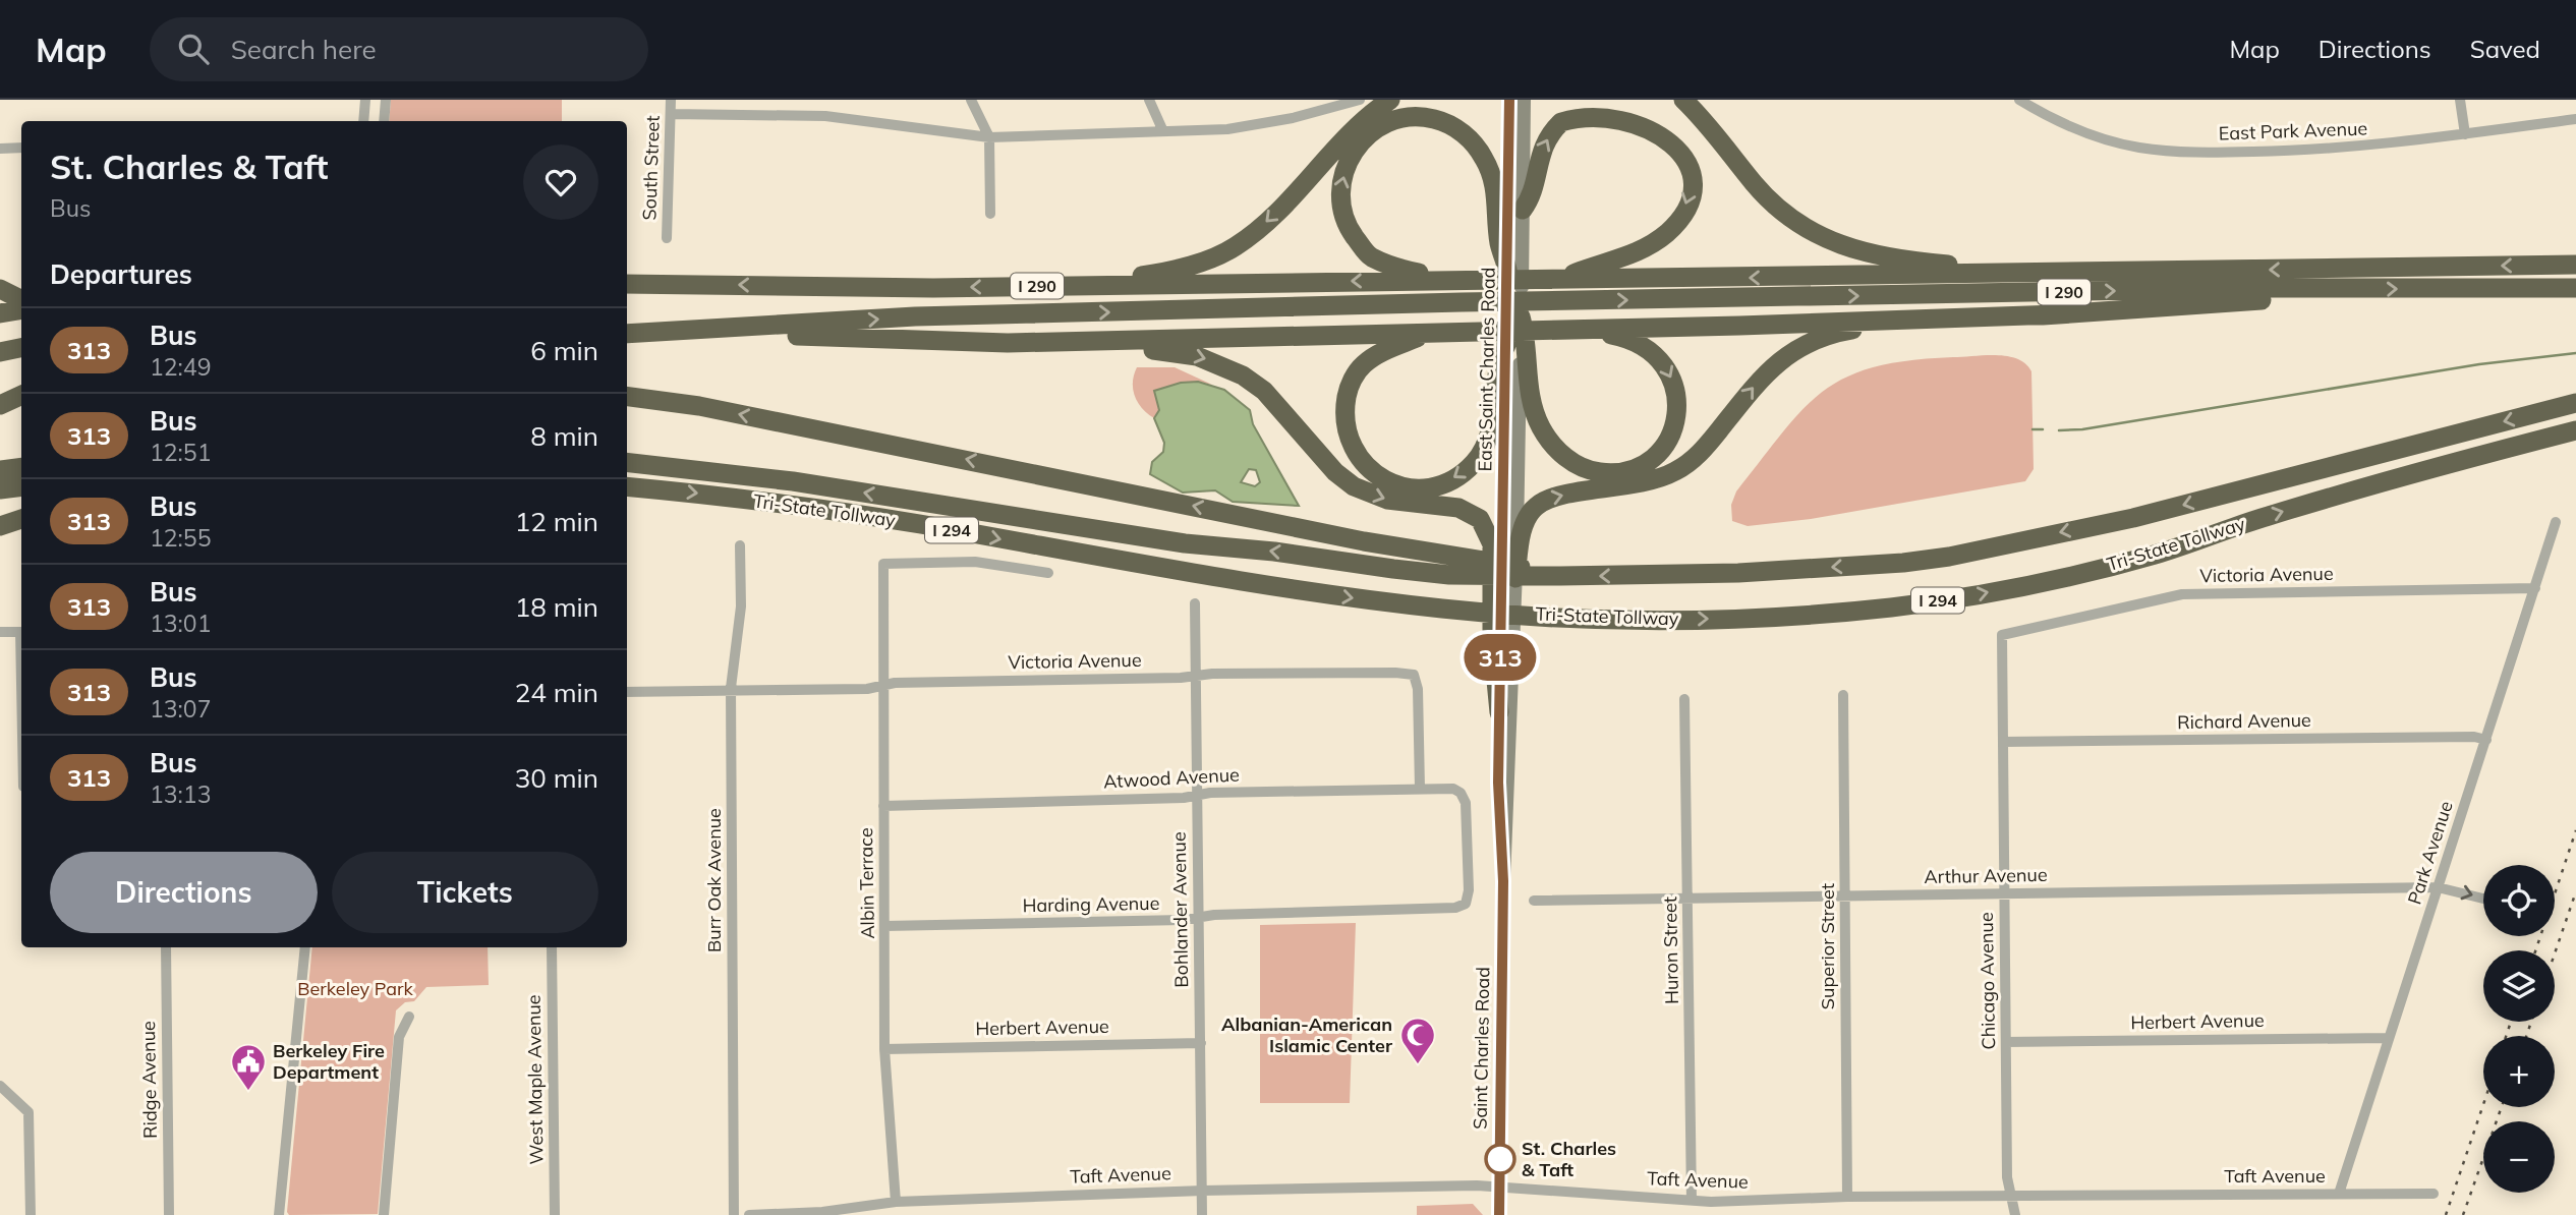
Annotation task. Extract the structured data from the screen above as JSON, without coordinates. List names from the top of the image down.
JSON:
{
  "streets": {
    "highway": ["I 290", "Tri-State Tollway", "I 294"],
    "main road": ["East Saint Charles Road", "Saint Charles Road"],
    "street": [
      "East Park Avenue",
      "South Street",
      "Victoria Avenue",
      "Richard Avenue",
      "Atwood Avenue",
      "Park Avenue",
      "Arthur Avenue",
      "Burr Oak Avenue",
      "Albin Terrace",
      "Harding Avenue",
      "Bohlander Avenue",
      "Superior Street",
      "Huron Street",
      "Chicago Avenue",
      "Herbert Avenue",
      "Ridge Avenue",
      "West Maple Avenue",
      "Taft Avenue"
    ]
  },
  "crossings": [
    ["Victoria Avenue", "Atwood Avenue"],
    ["Victoria Avenue", "Park Avenue"],
    ["Victoria Avenue", "Burr Oak Avenue"],
    ["Victoria Avenue", "Albin Terrace"],
    ["Victoria Avenue", "Bohlander Avenue"],
    ["Victoria Avenue", "Chicago Avenue"],
    ["Richard Avenue", "Park Avenue"],
    ["Richard Avenue", "Chicago Avenue"],
    ["Atwood Avenue", "Albin Terrace"],
    ["Atwood Avenue", "Harding Avenue"],
    ["Atwood Avenue", "Bohlander Avenue"],
    ["Park Avenue", "Arthur Avenue"],
    ["Park Avenue", "Herbert Avenue"],
    ["Park Avenue", "Taft Avenue"],
    ["Arthur Avenue", "Superior Street"],
    ["Arthur Avenue", "Huron Street"],
    ["Arthur Avenue", "Chicago Avenue"],
    ["Albin Terrace", "Harding Avenue"],
    ["Albin Terrace", "Herbert Avenue"],
    ["Albin Terrace", "Taft Avenue"],
    ["Harding Avenue", "Bohlander Avenue"],
    ["Bohlander Avenue", "Herbert Avenue"],
    ["Bohlander Avenue", "Taft Avenue"],
    ["Superior Street", "Taft Avenue"],
    ["Huron Street", "Taft Avenue"],
    ["Chicago Avenue", "Herbert Avenue"],
    ["Chicago Avenue", "Taft Avenue"],
    ["Saint Charles Road", "Taft Avenue"]
  ],
  "parks": ["Berkeley Park"],
  "places": {
    "mosque": ["Albanian-American Islamic Center"],
    "public building": ["Berkeley Fire Department"],
    "other": ["St. Charles & Taft"]
  },
  "lines": ["bus line 313"],
  "page": {
    "header": "Map",
    "search": "Search here",
    "nav": ["Map", "Directions", "Saved"],
    "on_map": "313",
    "heading": [
      ["St. Charles & Taft", "Bus"],
      "Departures"
    ],
    "list": [
      {
        "mark": "313",
        "name": "Bus",
        "note": "12:49",
        "value": "6 min"
      },
      {
        "mark": "313",
        "name": "Bus",
        "note": "12:51",
        "value": "8 min"
      },
      {
        "mark": "313",
        "name": "Bus",
        "note": "12:55",
        "value": "12 min"
      },
      {
        "mark": "313",
        "name": "Bus",
        "note": "13:01",
        "value": "18 min"
      },
      {
        "mark": "313",
        "name": "Bus",
        "note": "13:07",
        "value": "24 min"
      },
      {
        "mark": "313",
        "name": "Bus",
        "note": "13:13",
        "value": "30 min"
      }
    ],
    "buttons": ["Directions", "Tickets"],
    "map_buttons": ["+", "−"]
  }
}
